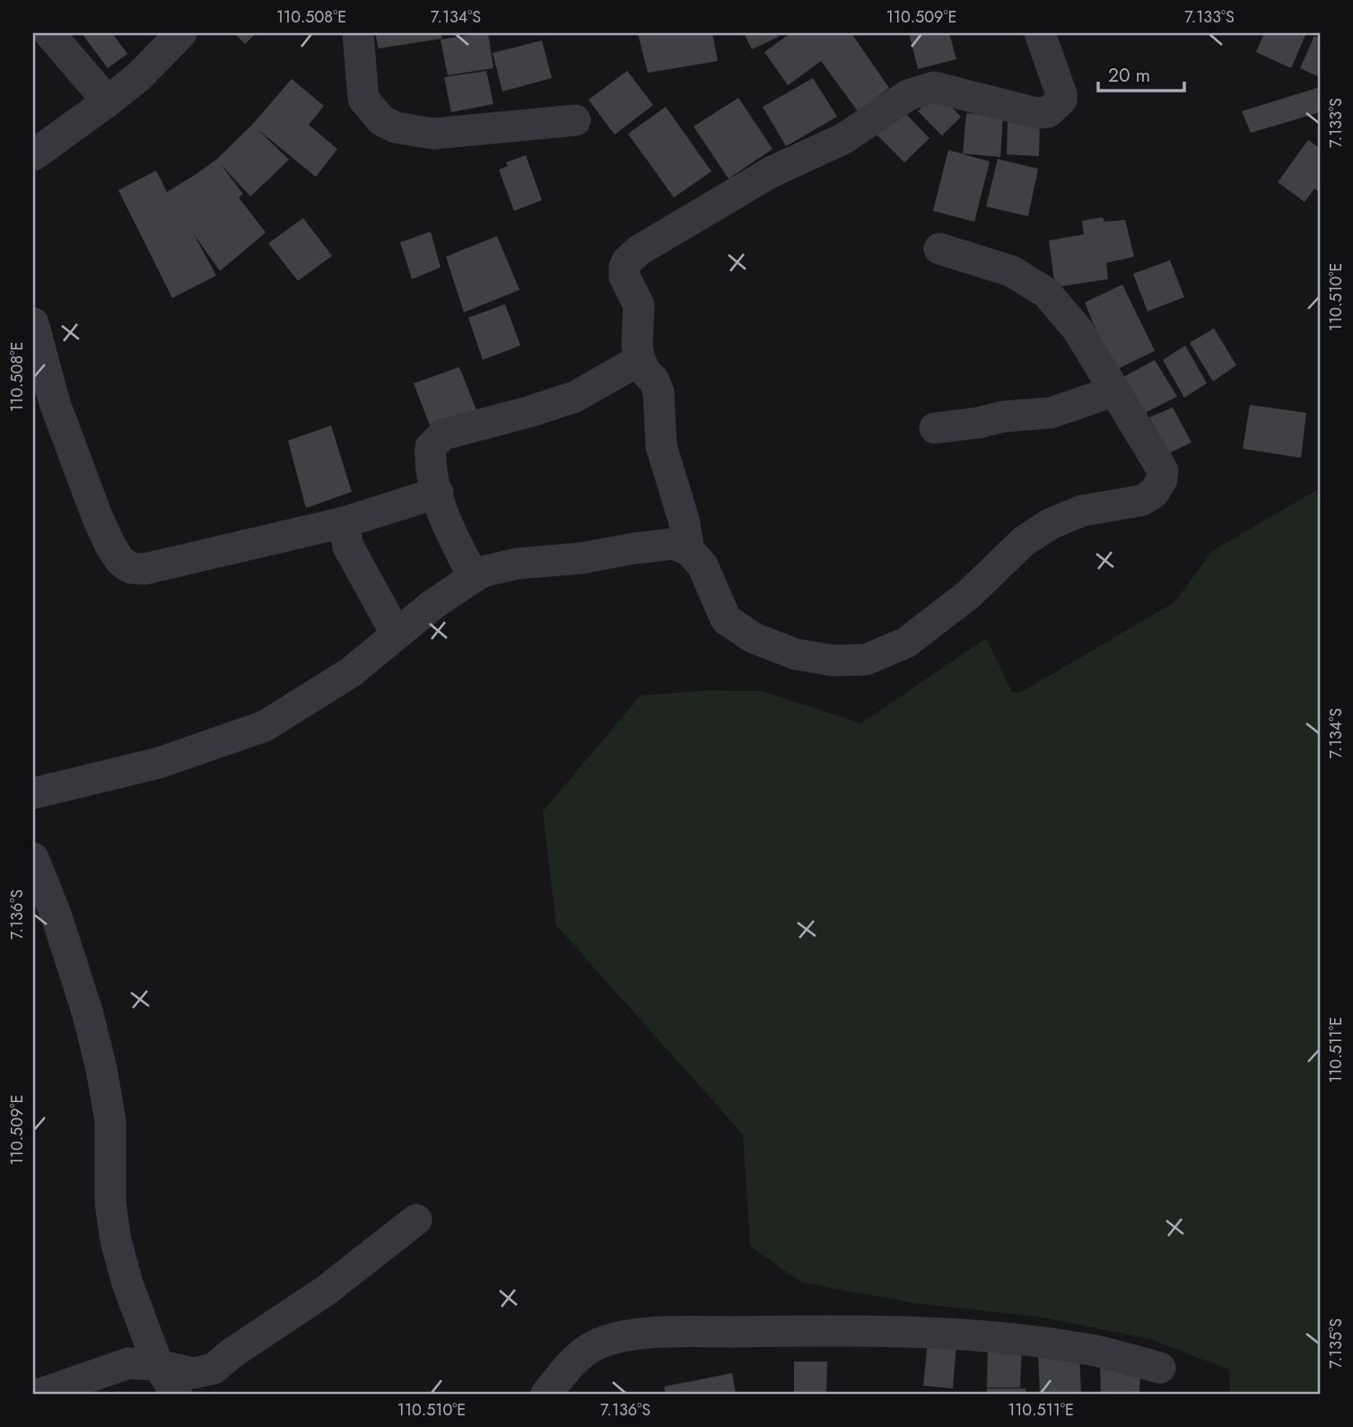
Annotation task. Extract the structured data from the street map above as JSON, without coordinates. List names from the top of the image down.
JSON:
{
  "scale_bar": "20 m",
  "coordinates": [
    "110.508°E",
    "7.134°S",
    "110.509°E",
    "7.133°S",
    "110.510°E",
    "7.136°S",
    "110.511°E",
    "7.135°S"
  ]
}
